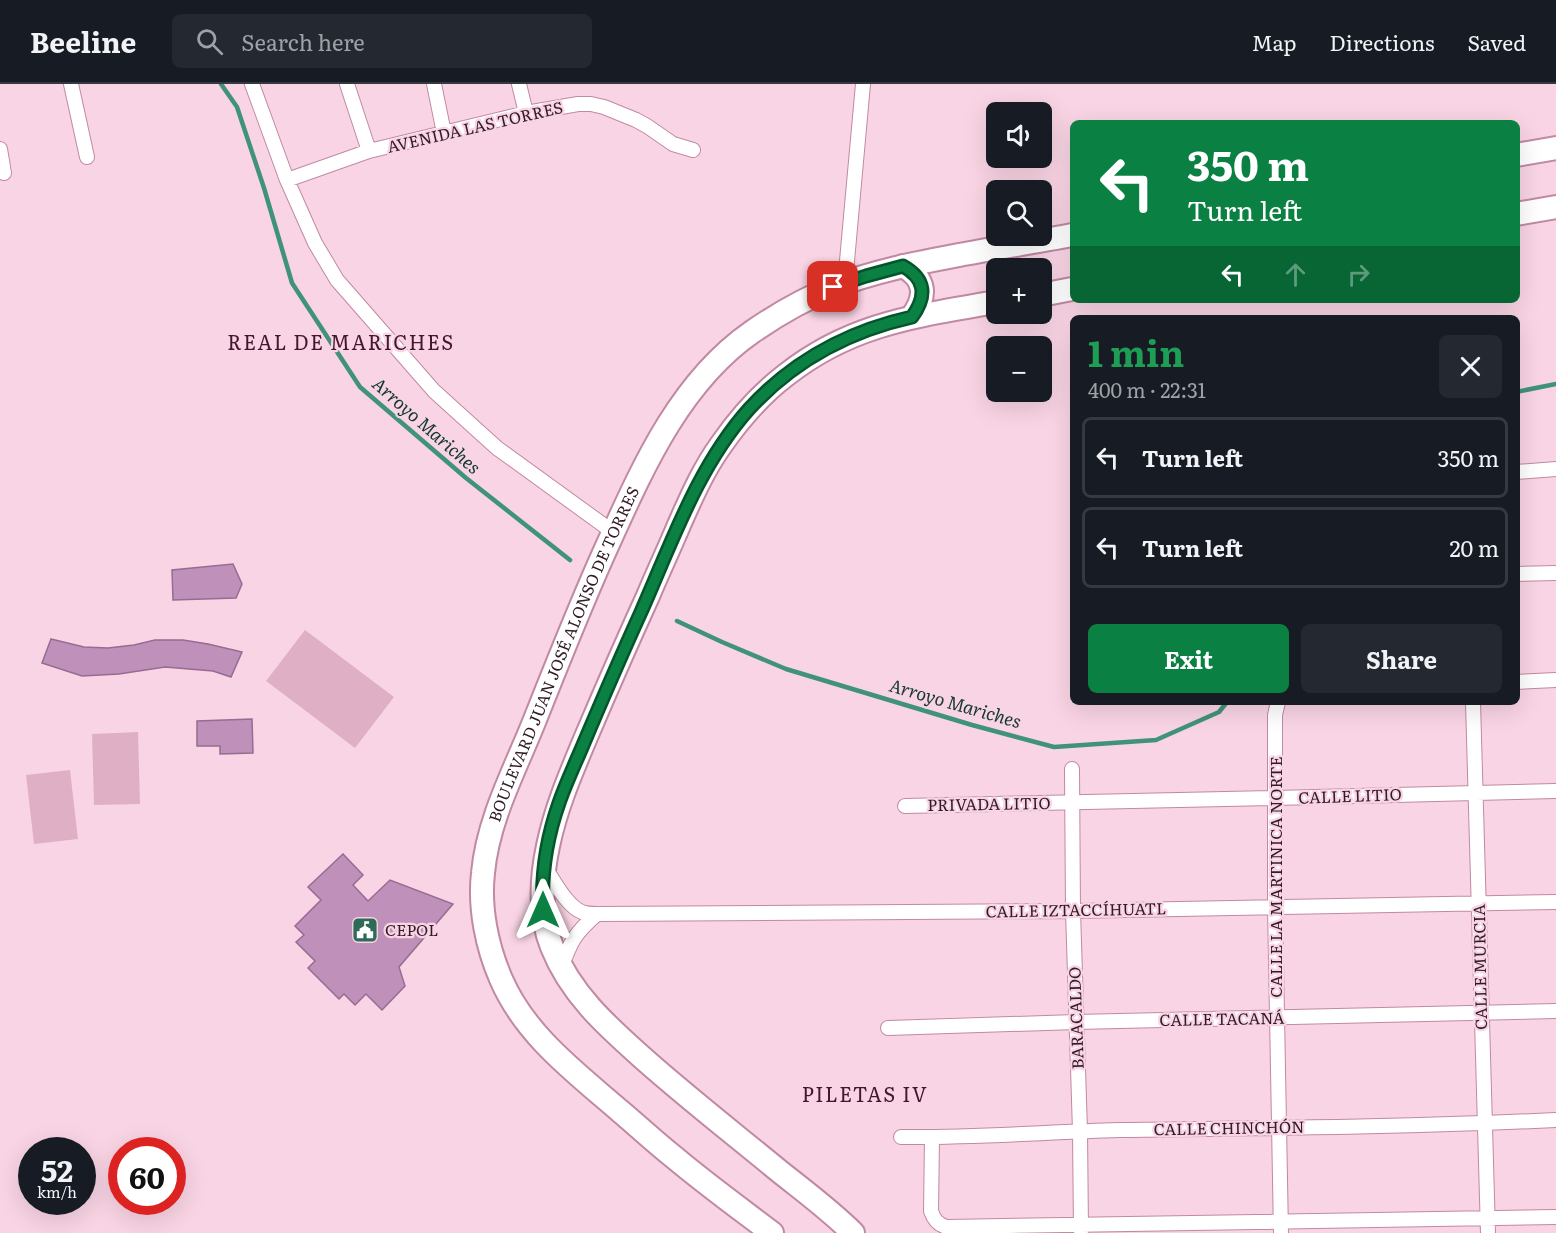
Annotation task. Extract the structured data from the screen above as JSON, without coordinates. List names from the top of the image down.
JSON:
{
  "streets": {
    "main road": ["BOULEVARD JUAN JOSÉ ALONSO DE TORRES"],
    "street": [
      "AVENIDA LAS TORRES",
      "CALLE LITIO",
      "PRIVADA LITIO",
      "CALLE LA MARTINICA NORTE",
      "CALLE IZTACCÍHUATL",
      "CALLE MURCIA",
      "BARACALDO",
      "CALLE TACANÁ",
      "CALLE CHINCHÓN"
    ]
  },
  "crossings": [
    ["CALLE LITIO", "PRIVADA LITIO"],
    ["CALLE LITIO", "CALLE LA MARTINICA NORTE"],
    ["CALLE LITIO", "CALLE MURCIA"],
    ["CALLE LITIO", "BARACALDO"],
    ["PRIVADA LITIO", "BARACALDO"],
    ["CALLE LA MARTINICA NORTE", "CALLE IZTACCÍHUATL"],
    ["CALLE LA MARTINICA NORTE", "CALLE TACANÁ"],
    ["CALLE LA MARTINICA NORTE", "CALLE CHINCHÓN"],
    ["CALLE IZTACCÍHUATL", "CALLE MURCIA"],
    ["CALLE IZTACCÍHUATL", "BARACALDO"],
    ["CALLE MURCIA", "CALLE TACANÁ"],
    ["CALLE MURCIA", "CALLE CHINCHÓN"],
    ["BARACALDO", "CALLE TACANÁ"],
    ["BARACALDO", "CALLE CHINCHÓN"]
  ],
  "districts": ["REAL DE MARICHES", "PILETAS IV"],
  "water": ["Arroyo Mariches"],
  "places": {
    "public building": ["CEPOL"]
  },
  "page": {
    "header": "Beeline",
    "search": "Search here",
    "nav": ["Map", "Directions", "Saved"],
    "map_buttons": ["+", "−"],
    "turn": ["350 m", "Turn left"],
    "heading": ["1 min", "400 m · 22:31"],
    "list": [
      {
        "name": "Turn left",
        "value": "350 m"
      },
      {
        "name": "Turn left",
        "value": "20 m"
      }
    ],
    "buttons": ["Exit", "Share"],
    "speed": "52 km/h",
    "limit": "60"
  }
}
